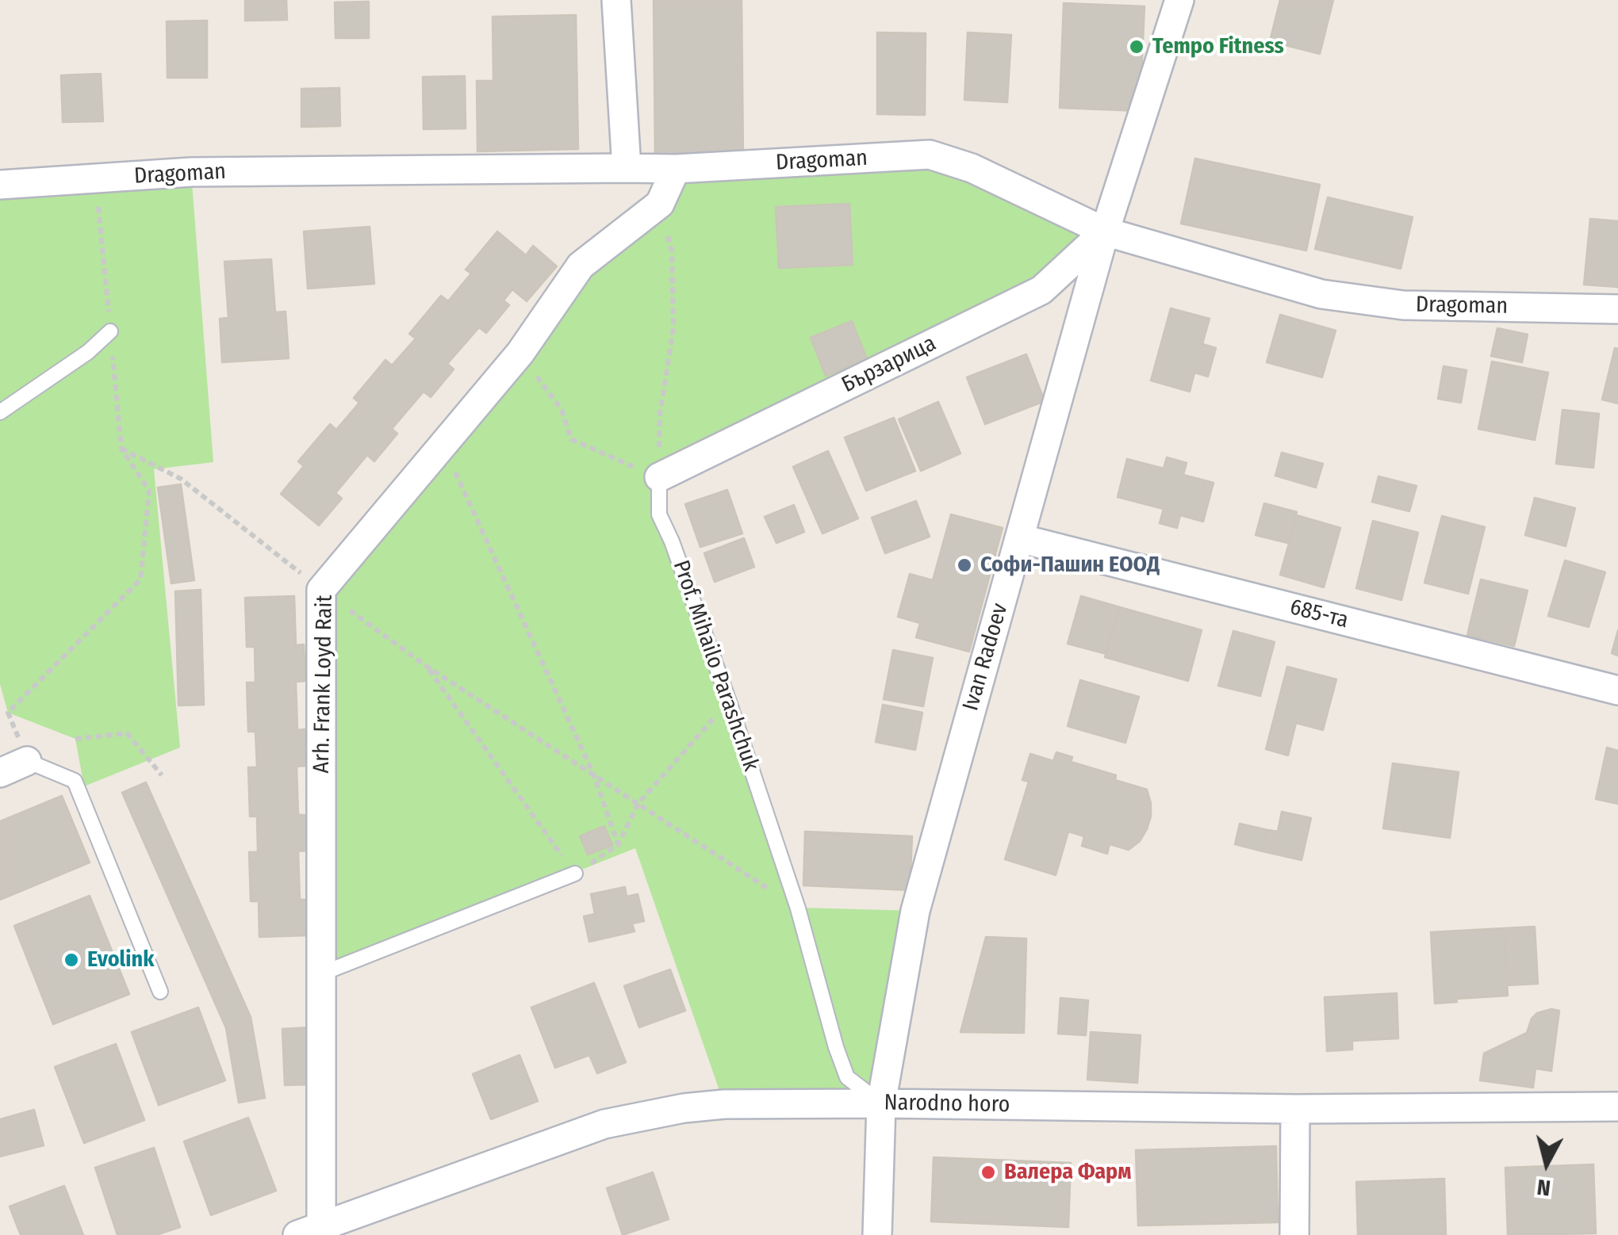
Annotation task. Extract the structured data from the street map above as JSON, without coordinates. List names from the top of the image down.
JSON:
{
  "streets": {
    "street": [
      "Dragoman",
      "Бързарица",
      "685-та",
      "Ivan Radoev",
      "Arh. Frank Loyd Rait",
      "Narodno horo"
    ],
    "lane": ["Prof. Mihailo Parashchuk"]
  },
  "crossings": [
    ["Dragoman", "Бързарица"],
    ["Dragoman", "Ivan Radoev"],
    ["Dragoman", "Arh. Frank Loyd Rait"],
    ["Бързарица", "Ivan Radoev"],
    ["Бързарица", "Prof. Mihailo Parashchuk"],
    ["685-та", "Ivan Radoev"],
    ["Ivan Radoev", "Prof. Mihailo Parashchuk"],
    ["Ivan Radoev", "Narodno horo"],
    ["Prof. Mihailo Parashchuk", "Narodno horo"],
    ["Arh. Frank Loyd Rait", "Narodno horo"]
  ],
  "places": [
    "Tempo Fitness",
    "Софи-Пашин ЕООД",
    "Evolink",
    "Валера Фарм"
  ],
  "north": "bottom"
}
